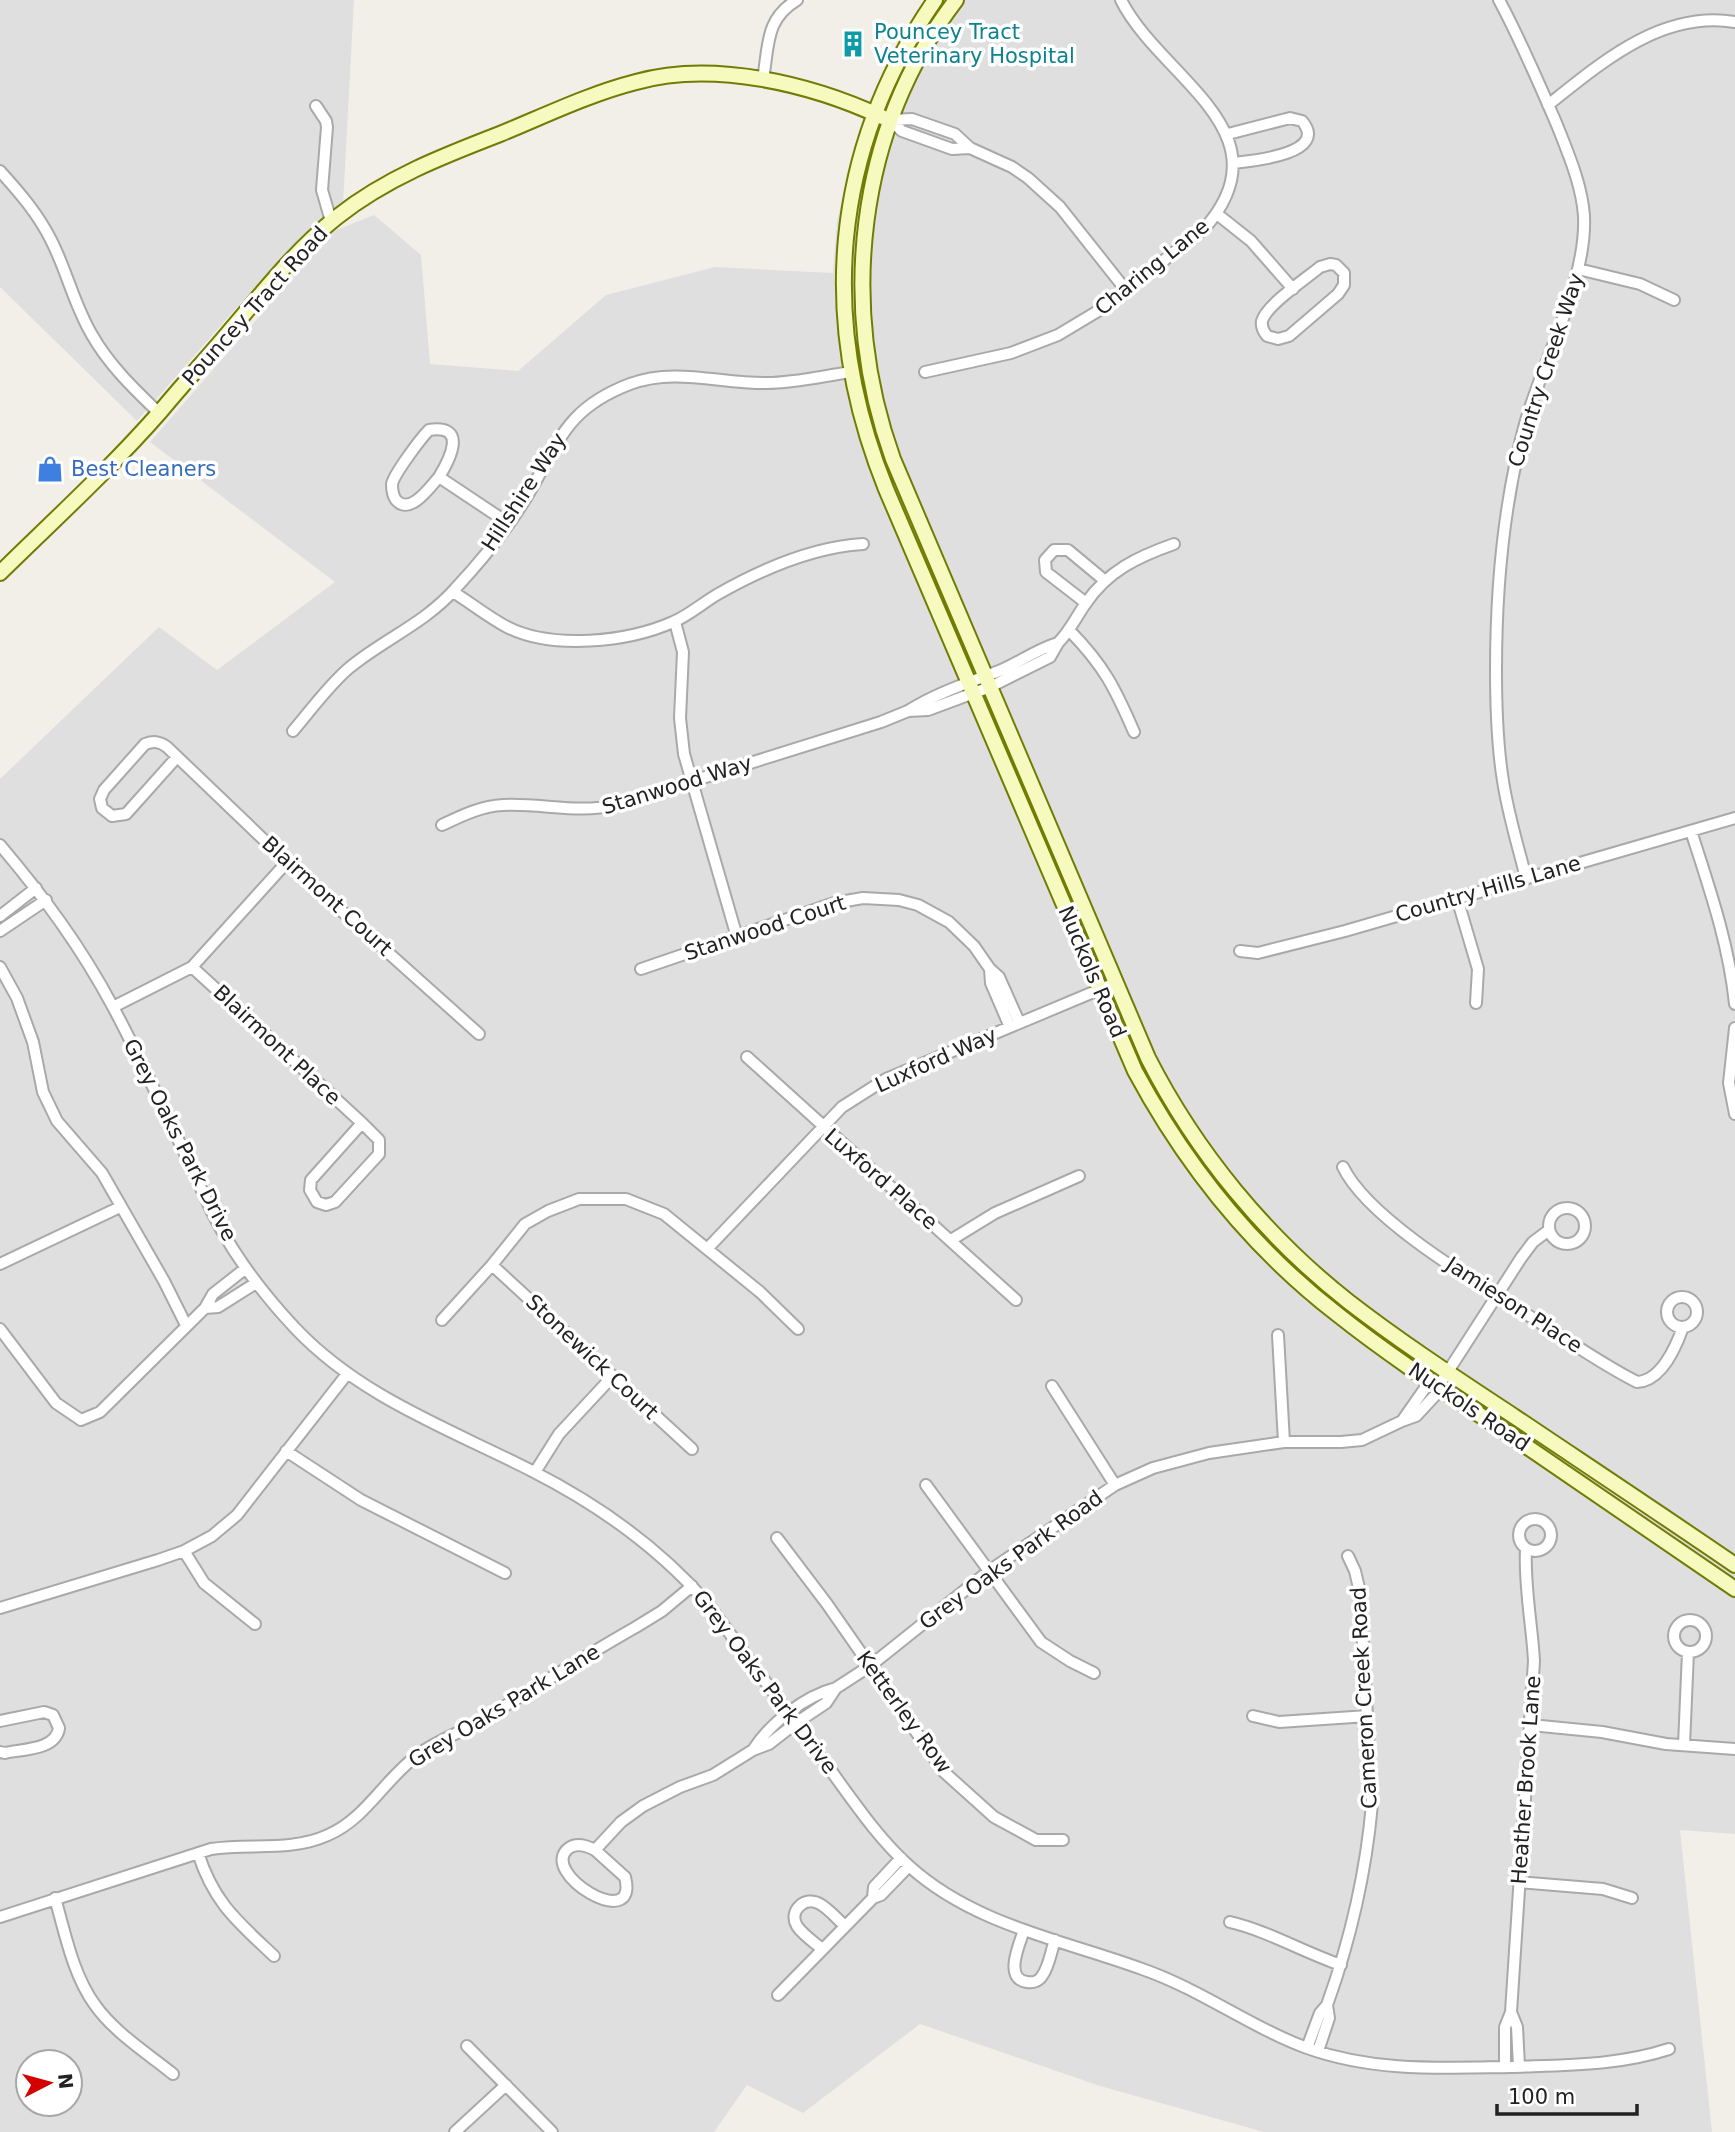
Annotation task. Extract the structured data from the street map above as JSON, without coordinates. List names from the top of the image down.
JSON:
{
  "streets": {
    "main road": ["Pouncey Tract Road", "Nuckols Road"],
    "street": [
      "Charing Lane",
      "Country Creek Way",
      "Hillshire Way",
      "Stanwood Way",
      "Country Hills Lane",
      "Blairmont Court",
      "Stanwood Court",
      "Blairmont Place",
      "Luxford Way",
      "Grey Oaks Park Drive",
      "Luxford Place",
      "Jamieson Place",
      "Stonewick Court",
      "Grey Oaks Park Road",
      "Cameron Creek Road",
      "Grey Oaks Park Lane",
      "Ketterley Row",
      "Heather Brook Lane"
    ]
  },
  "crossings": [
    ["Pouncey Tract Road", "Nuckols Road"],
    ["Country Creek Way", "Country Hills Lane"],
    ["Hillshire Way", "Nuckols Road"],
    ["Stanwood Way", "Nuckols Road"],
    ["Stanwood Court", "Luxford Way"],
    ["Nuckols Road", "Luxford Way"],
    ["Nuckols Road", "Grey Oaks Park Road"],
    ["Luxford Way", "Luxford Place"],
    ["Grey Oaks Park Drive", "Grey Oaks Park Road"],
    ["Grey Oaks Park Drive", "Cameron Creek Road"],
    ["Grey Oaks Park Drive", "Grey Oaks Park Lane"],
    ["Grey Oaks Park Drive", "Heather Brook Lane"],
    ["Jamieson Place", "Grey Oaks Park Road"],
    ["Grey Oaks Park Road", "Ketterley Row"]
  ],
  "places": {
    "building": ["Pouncey Tract Veterinary Hospital"],
    "shop": ["Best Cleaners"]
  },
  "scale_bar": "100 m",
  "north": "right"
}
